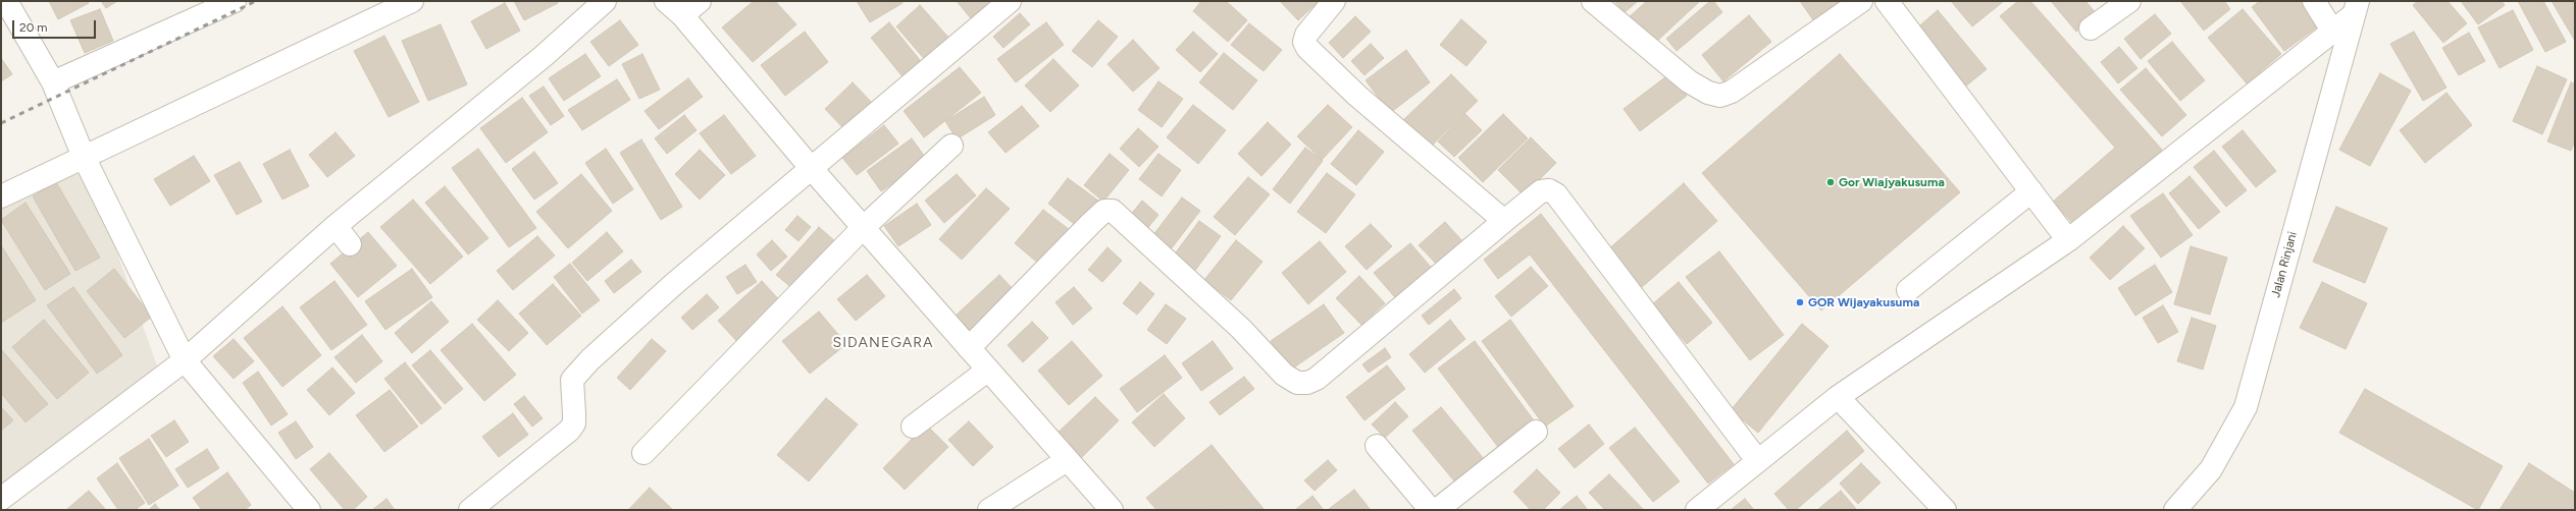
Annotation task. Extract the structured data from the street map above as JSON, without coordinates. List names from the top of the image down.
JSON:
{
  "streets": {
    "street": ["Jalan Rinjani"]
  },
  "districts": ["SIDANEGARA"],
  "places": ["Gor Wiajyakusuma", "GOR Wijayakusuma"],
  "scale_bar": "20 m"
}
